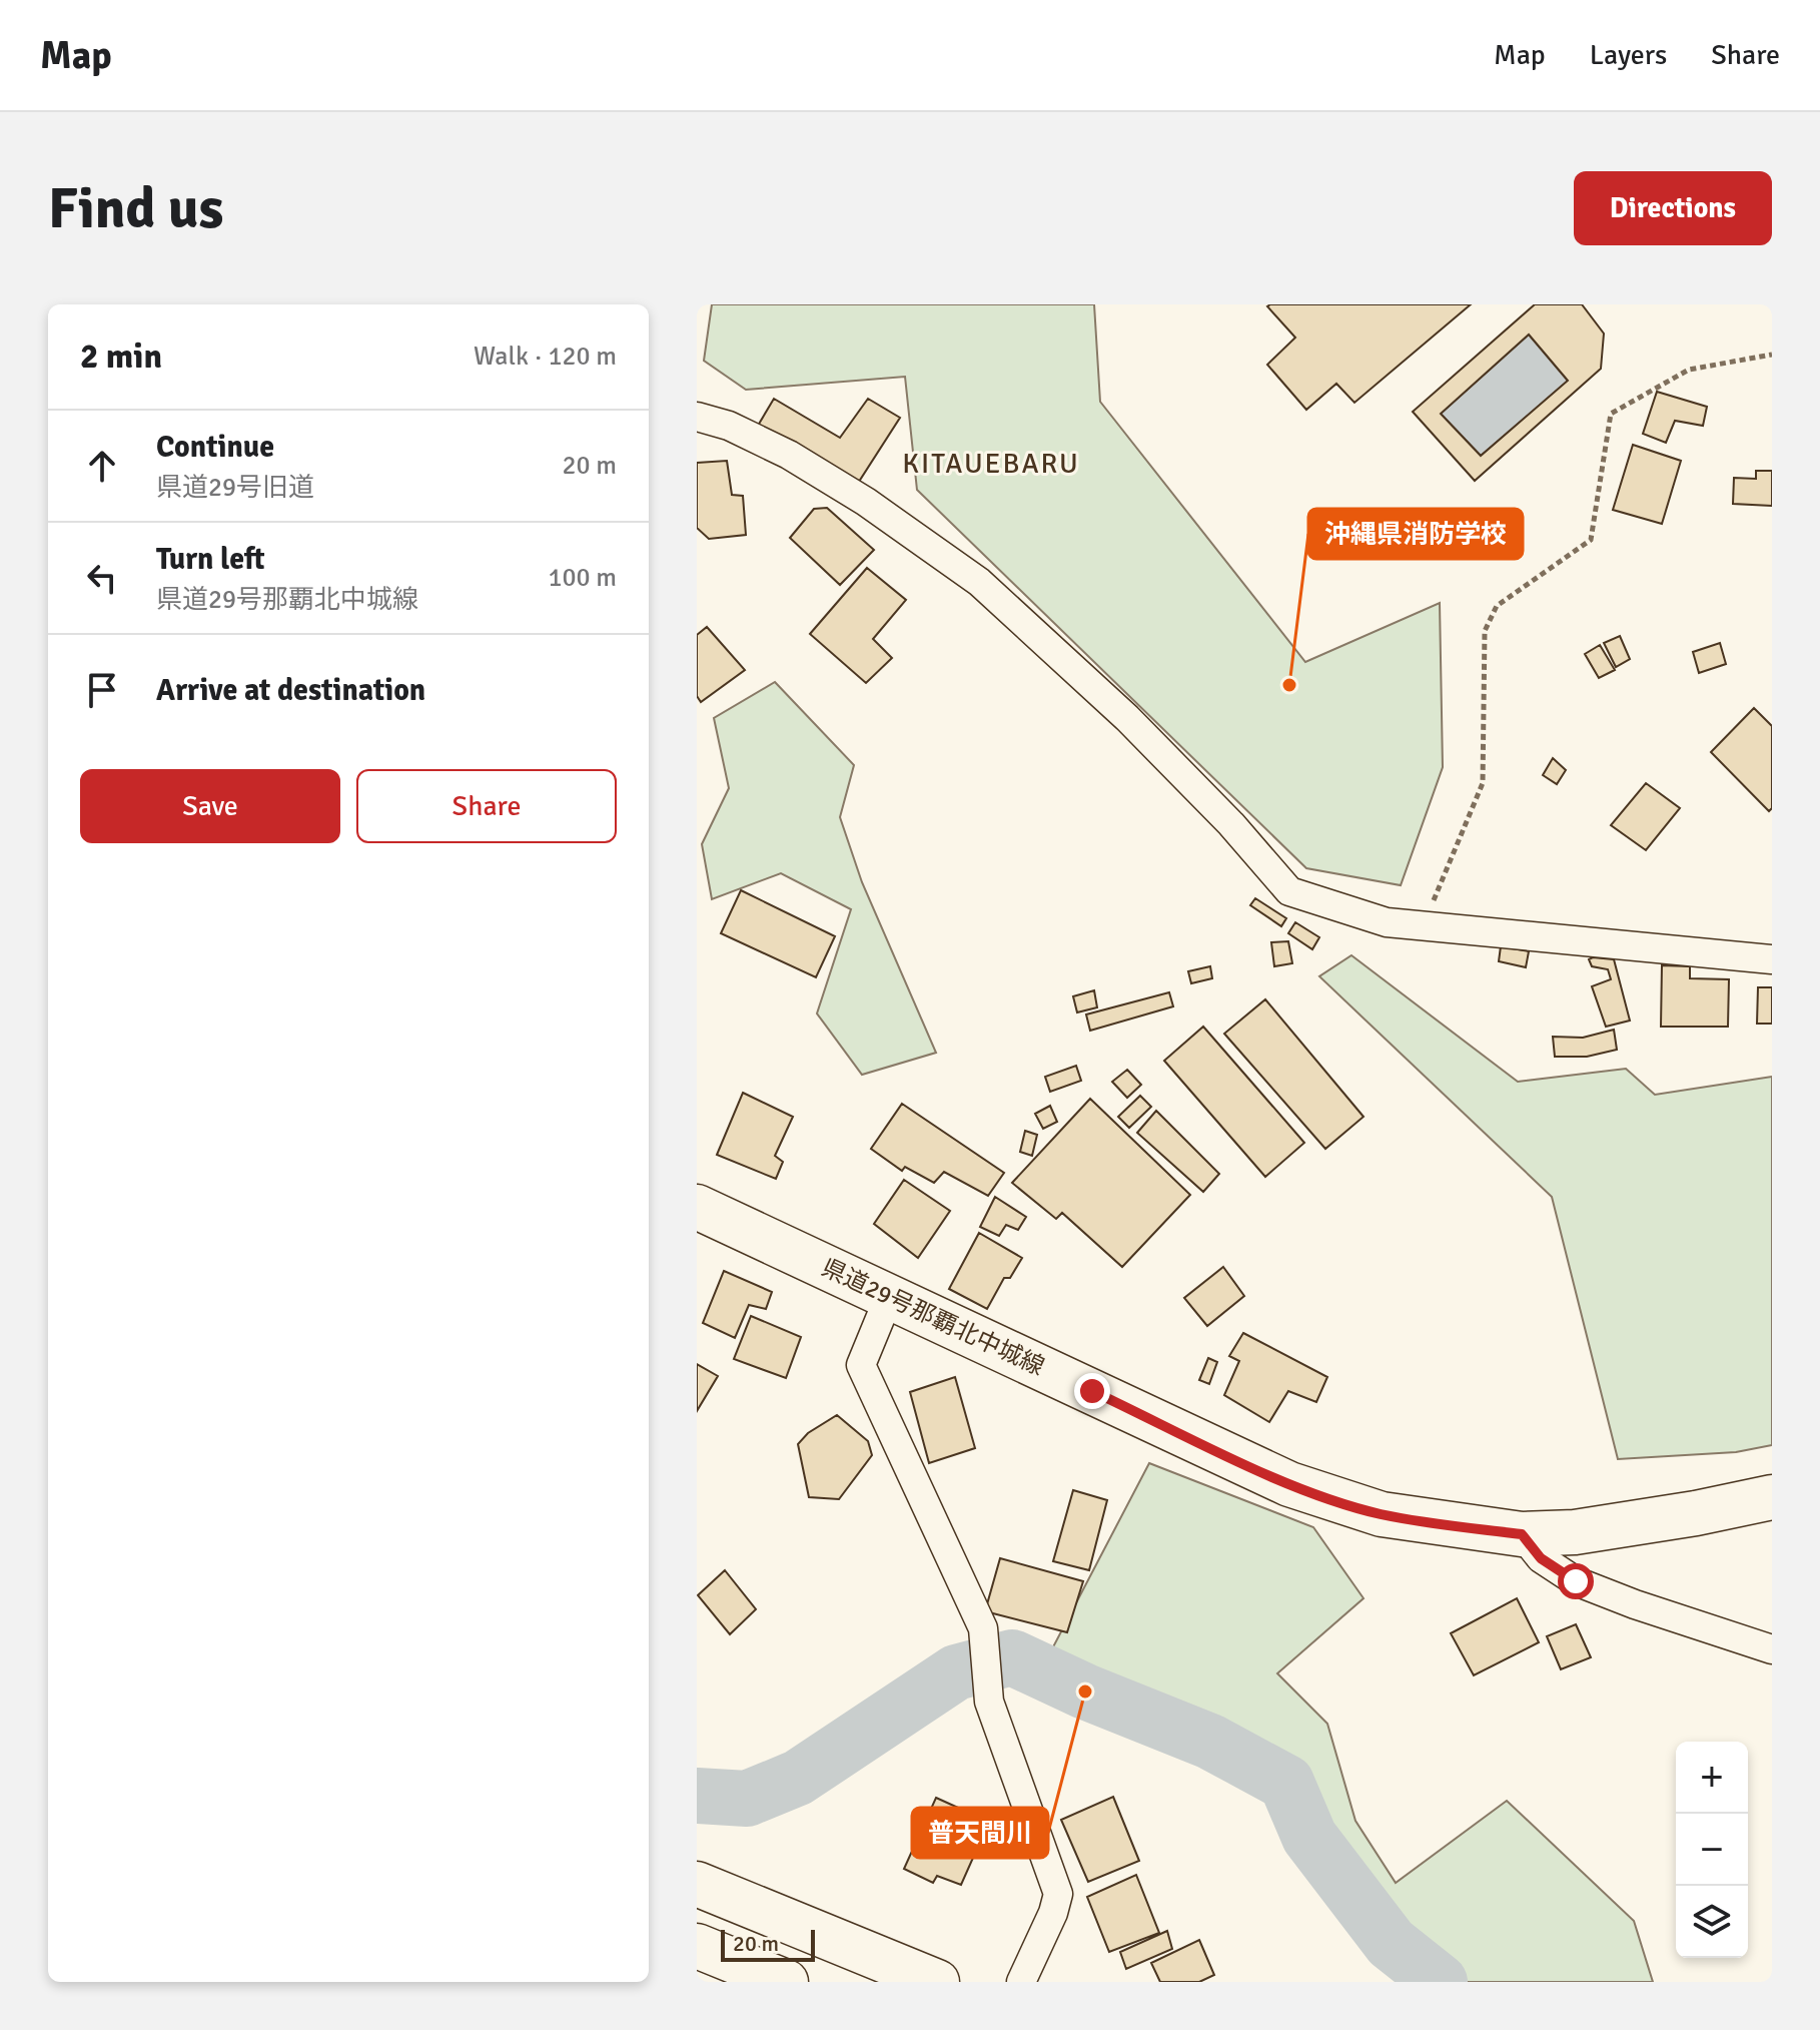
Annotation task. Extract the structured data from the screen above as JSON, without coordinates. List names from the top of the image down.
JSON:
{
  "streets": {
    "main road": ["県道29号那覇北中城線"]
  },
  "districts": ["KITAUEBARU"],
  "places": ["沖縄県消防学校", "普天間川"],
  "scale_bar": "20 m",
  "page": {
    "header": "Map",
    "nav": ["Map", "Layers", "Share"],
    "buttons": [
      "Directions",
      ["Save", "Share"]
    ],
    "title": "Find us",
    "heading": ["2 min", "Walk · 120 m"],
    "list": [
      ["Continue", "県道29号旧道", "20 m"],
      ["Turn left", "県道29号那覇北中城線", "100 m"],
      "Arrive at destination"
    ],
    "map_buttons": ["+", "−"],
    "scale": "20 m"
  }
}
